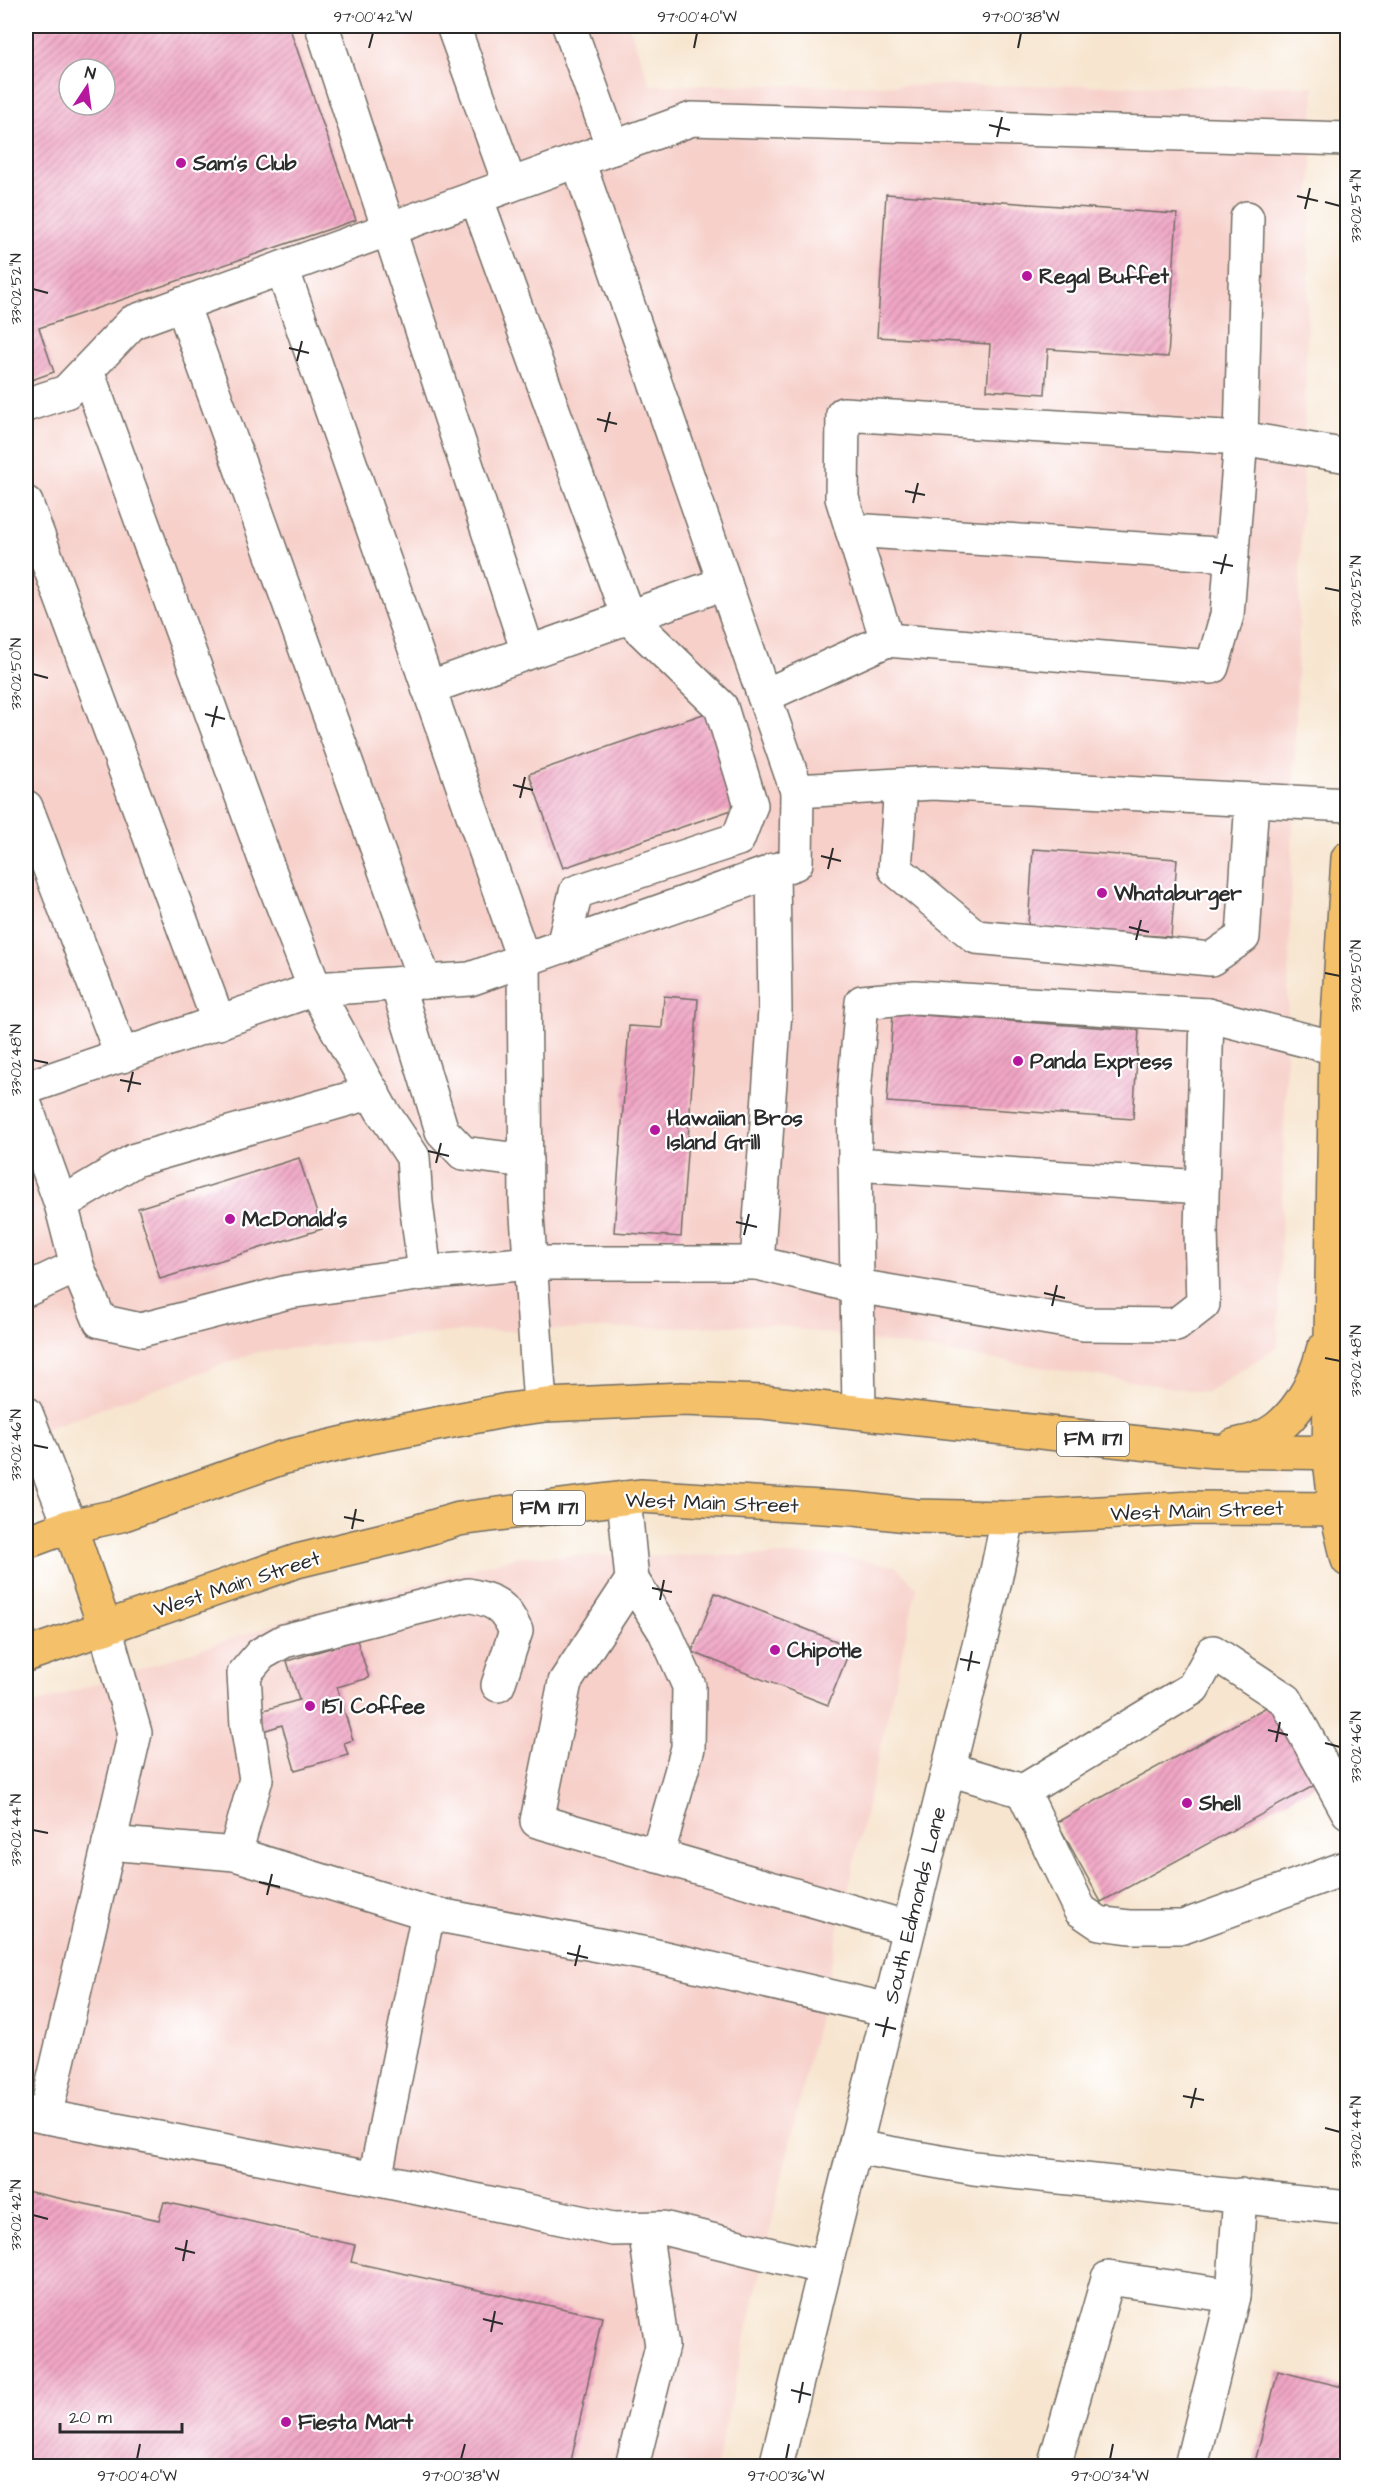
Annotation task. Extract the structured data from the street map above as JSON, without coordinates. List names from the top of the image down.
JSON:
{
  "streets": {
    "main road": ["FM 1171", "West Main Street"],
    "street": ["South Edmonds Lane"]
  },
  "crossings": [
    ["West Main Street", "South Edmonds Lane"]
  ],
  "places": [
    "Sam's Club",
    "Regal Buffet",
    "Whataburger",
    "Panda Express",
    "Hawaiian Bros Island Grill",
    "McDonald's",
    "Chipotle",
    "151 Coffee",
    "Shell",
    "Fiesta Mart"
  ],
  "scale_bar": "20 m",
  "north": "top",
  "coordinates": [
    "97°00'42\"W",
    "97°00'40\"W",
    "97°00'38\"W",
    "33°02'54\"N",
    "33°02'52\"N",
    "33°02'50\"N",
    "33°02'48\"N",
    "33°02'46\"N",
    "33°02'44\"N",
    "33°02'42\"N",
    "97°00'36\"W",
    "97°00'34\"W"
  ]
}
